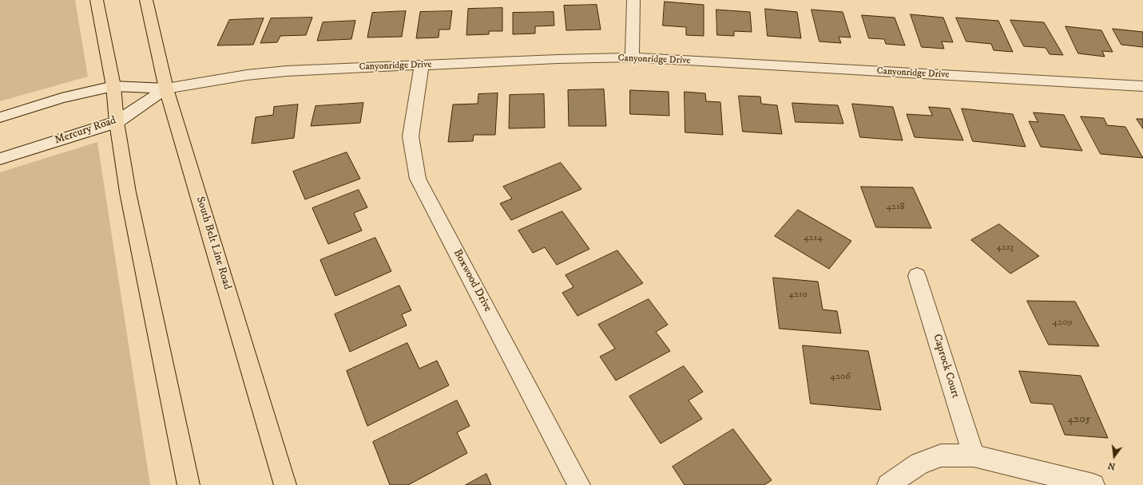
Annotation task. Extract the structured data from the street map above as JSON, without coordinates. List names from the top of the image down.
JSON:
{
  "streets": {
    "main road": ["South Belt Line Road"],
    "street": [
      "Canyonridge Drive",
      "Mercury Road",
      "Boxwood Drive",
      "Caprock Court"
    ]
  },
  "crossings": [
    ["Canyonridge Drive", "Mercury Road"],
    ["Canyonridge Drive", "South Belt Line Road"],
    ["Canyonridge Drive", "Boxwood Drive"],
    ["Mercury Road", "South Belt Line Road"]
  ],
  "house_numbers": [
    "4218",
    "4214",
    "4213",
    "4210",
    "4209",
    "4206",
    "4205"
  ],
  "north": "bottom"
}
